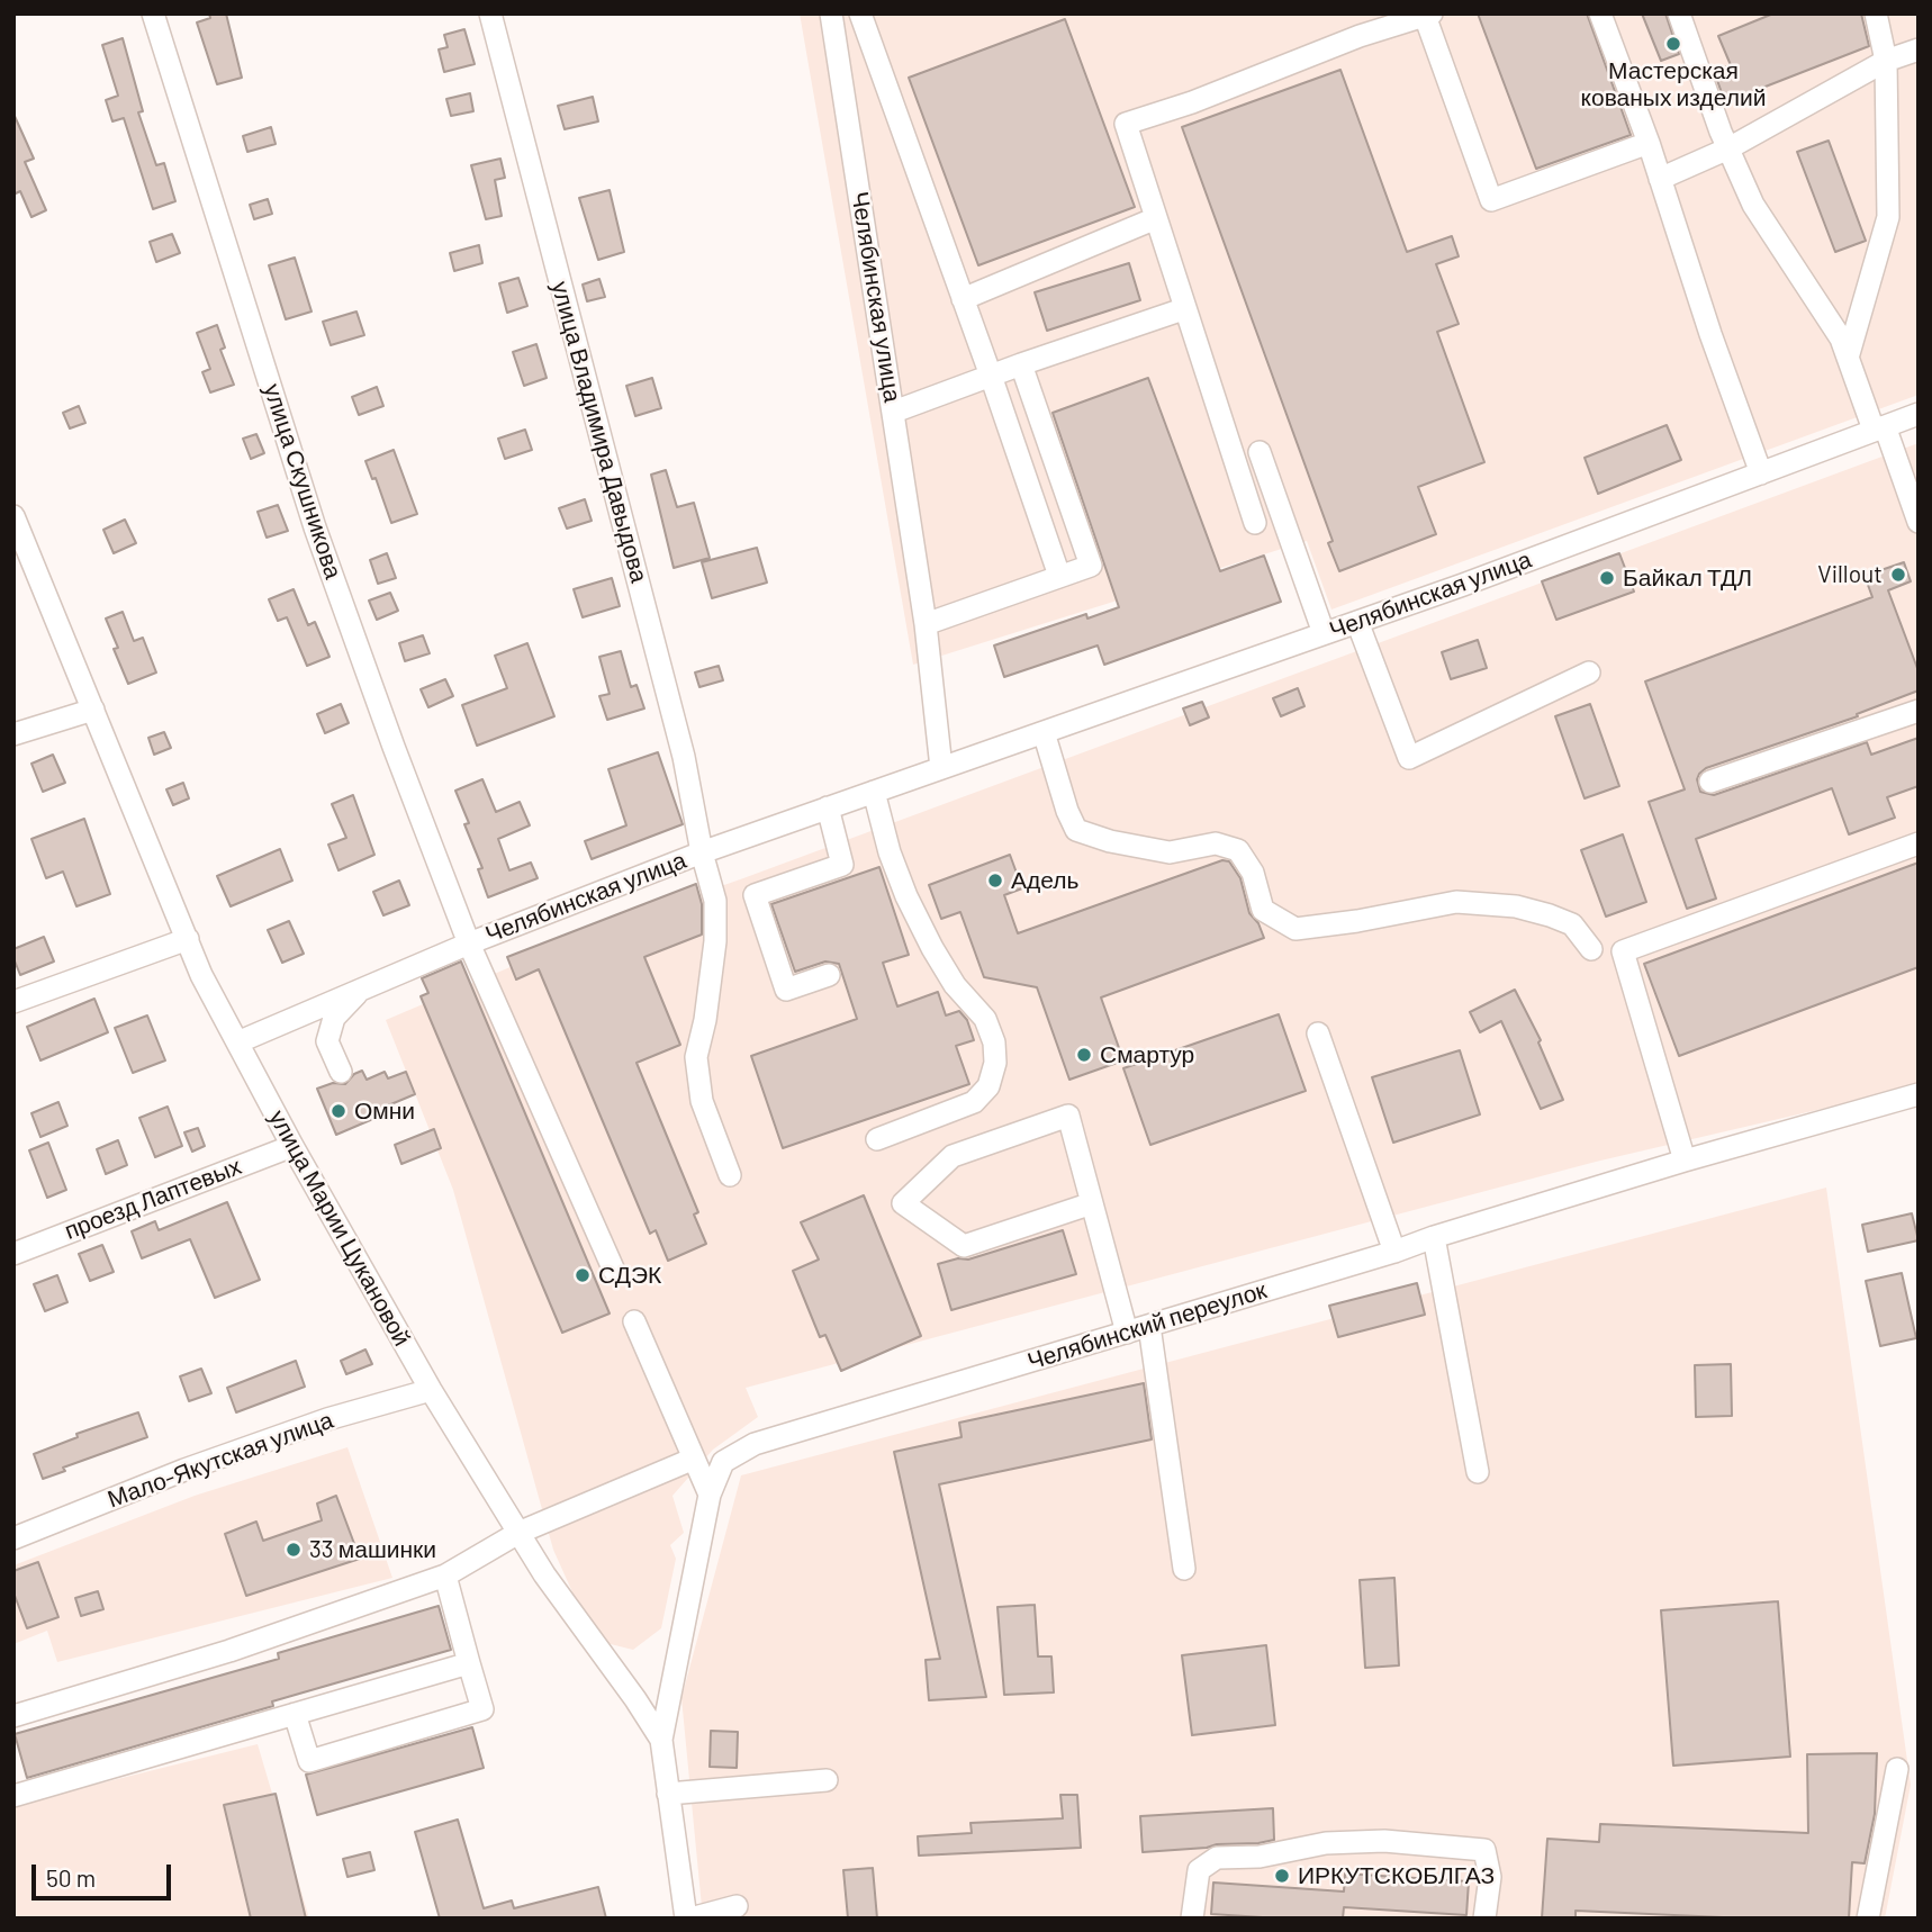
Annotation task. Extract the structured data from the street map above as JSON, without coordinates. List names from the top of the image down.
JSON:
{
  "streets": {
    "street": [
      "Челябинская улица",
      "улица Владимира Давыдова",
      "улица Скушникова",
      "проезд Лаптевых",
      "улица Марии Цукановой",
      "Челябинский переулок",
      "Мало-Якутская улица"
    ]
  },
  "crossings": [
    ["Челябинская улица", "улица Владимира Давыдова"],
    ["Челябинская улица", "улица Скушникова"],
    ["Челябинская улица", "улица Марии Цукановой"],
    ["проезд Лаптевых", "улица Марии Цукановой"],
    ["улица Марии Цукановой", "Челябинский переулок"],
    ["улица Марии Цукановой", "Мало-Якутская улица"]
  ],
  "places": [
    "Мастерская кованых изделий",
    "Villout",
    "Байкал ТДЛ",
    "Адель",
    "Смартур",
    "Омни",
    "СДЭК",
    "33 машинки",
    "ИРКУТСКОБЛГАЗ"
  ],
  "scale_bar": "50 m"
}
